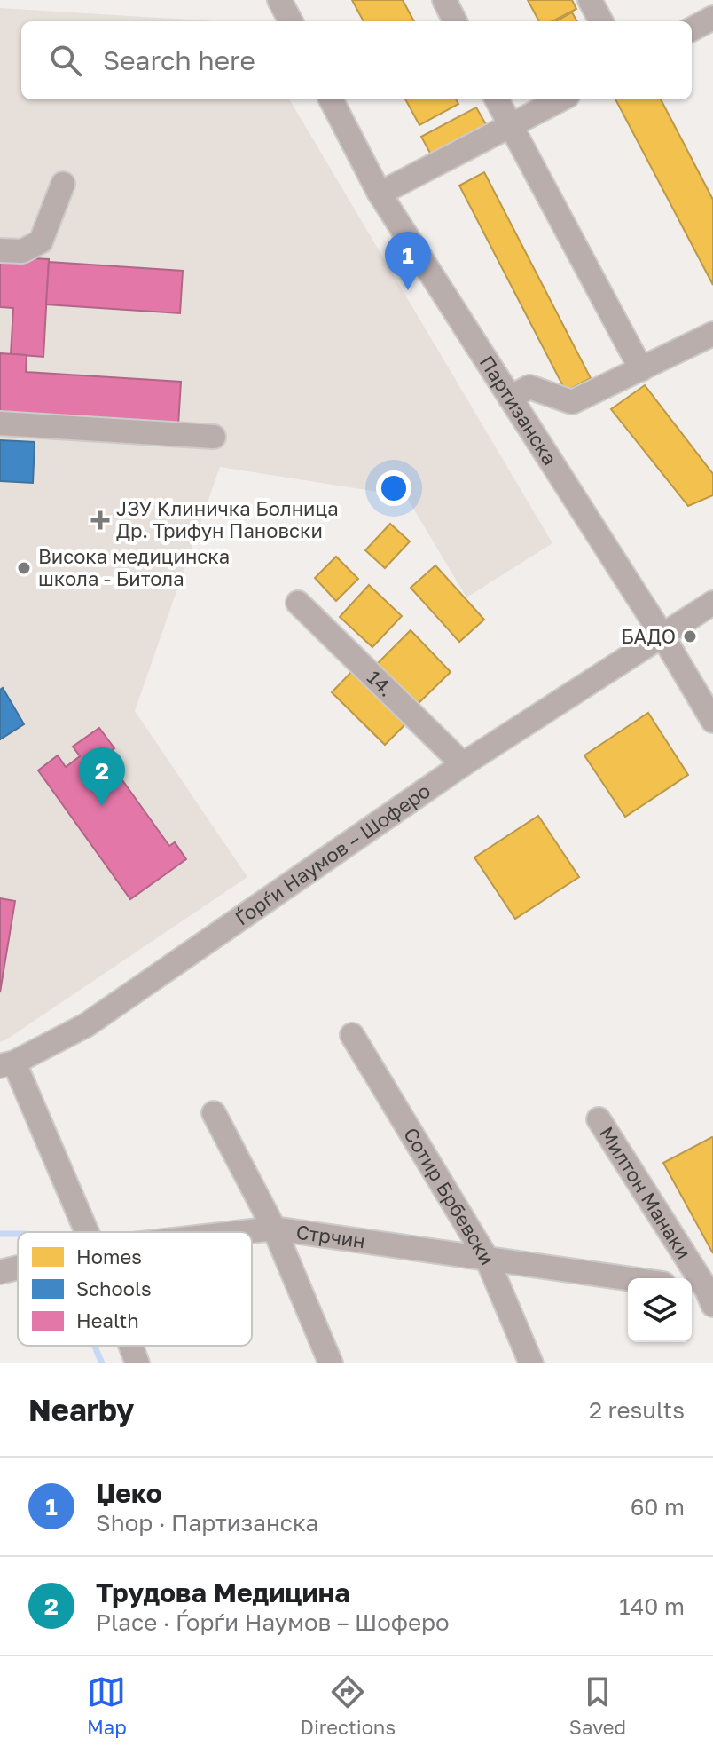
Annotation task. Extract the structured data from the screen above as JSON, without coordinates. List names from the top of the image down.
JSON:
{
  "streets": {
    "street": [
      "Партизанска",
      "14.",
      "Ѓорѓи Наумов – Шоферо",
      "Милтон Манаки",
      "Сотир Брбевски",
      "Стрчин"
    ]
  },
  "crossings": [
    ["Партизанска", "Ѓорѓи Наумов – Шоферо"],
    ["14.", "Ѓорѓи Наумов – Шоферо"],
    ["Сотир Брбевски", "Стрчин"]
  ],
  "places": {
    "health": ["ЈЗУ Клиничка Болница Др. Трифун Пановски"],
    "other": ["Висока медицинска школа - Битола", "БАДО"]
  },
  "legend": ["Homes", "Schools", "Health"],
  "page": {
    "search": "Search here",
    "pins": ["1", "2"],
    "heading": ["Nearby", "2 results"],
    "list": [
      {
        "mark": "1",
        "name": "Џеко",
        "note": "Shop · Партизанска",
        "value": "60 m"
      },
      {
        "mark": "2",
        "name": "Трудова Медицина",
        "note": "Place · Ѓорѓи Наумов – Шоферо",
        "value": "140 m"
      }
    ],
    "nav": ["Map", "Directions", "Saved"]
  }
}
